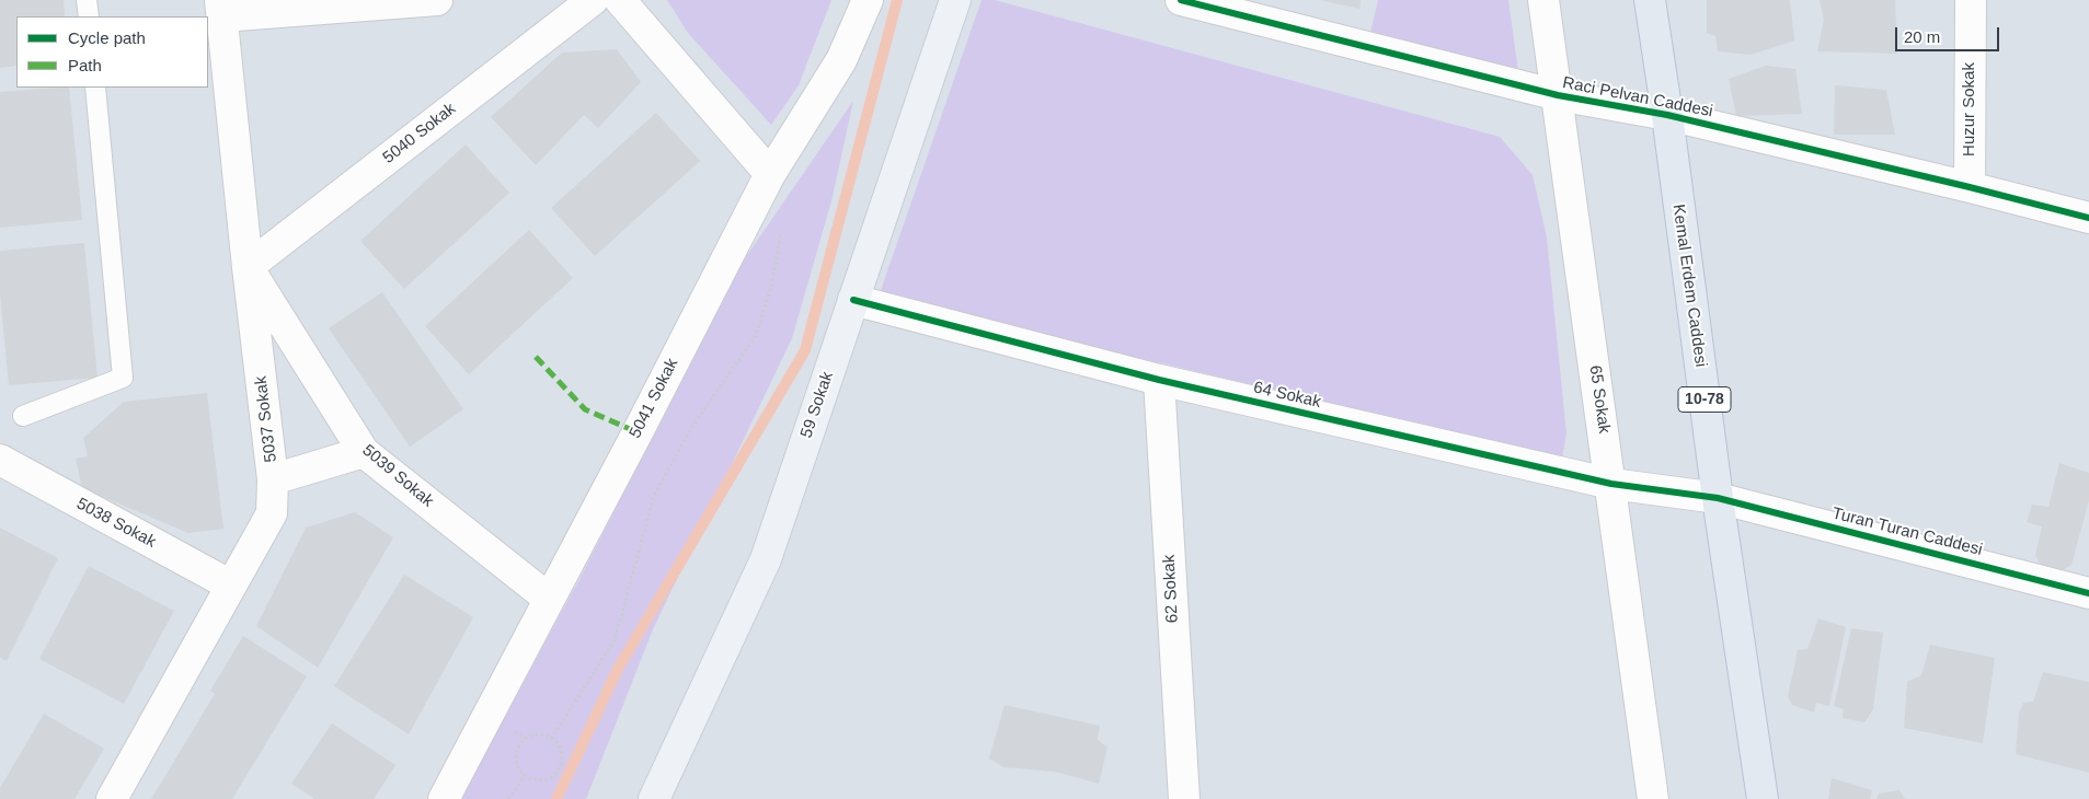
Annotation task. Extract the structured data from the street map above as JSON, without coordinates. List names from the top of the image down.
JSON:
{
  "streets": {
    "main road": ["Kemal Erdem Caddesi", "10-78"],
    "street": [
      "Raci Pelvan Caddesi",
      "Huzur Sokak",
      "5040 Sokak",
      "64 Sokak",
      "5041 Sokak",
      "65 Sokak",
      "59 Sokak",
      "5037 Sokak",
      "5039 Sokak",
      "5038 Sokak",
      "Turan Turan Caddesi",
      "62 Sokak"
    ]
  },
  "crossings": [
    ["Raci Pelvan Caddesi", "Huzur Sokak"],
    ["Raci Pelvan Caddesi", "Kemal Erdem Caddesi"],
    ["Raci Pelvan Caddesi", "65 Sokak"],
    ["5040 Sokak", "5037 Sokak"],
    ["5040 Sokak", "5039 Sokak"],
    ["Kemal Erdem Caddesi", "64 Sokak"],
    ["Kemal Erdem Caddesi", "Turan Turan Caddesi"],
    ["64 Sokak", "65 Sokak"],
    ["64 Sokak", "59 Sokak"],
    ["64 Sokak", "Turan Turan Caddesi"],
    ["64 Sokak", "62 Sokak"],
    ["5041 Sokak", "5039 Sokak"],
    ["5037 Sokak", "5039 Sokak"],
    ["5037 Sokak", "5038 Sokak"]
  ],
  "legend": ["Cycle path", "Path"],
  "scale_bar": "20 m"
}
